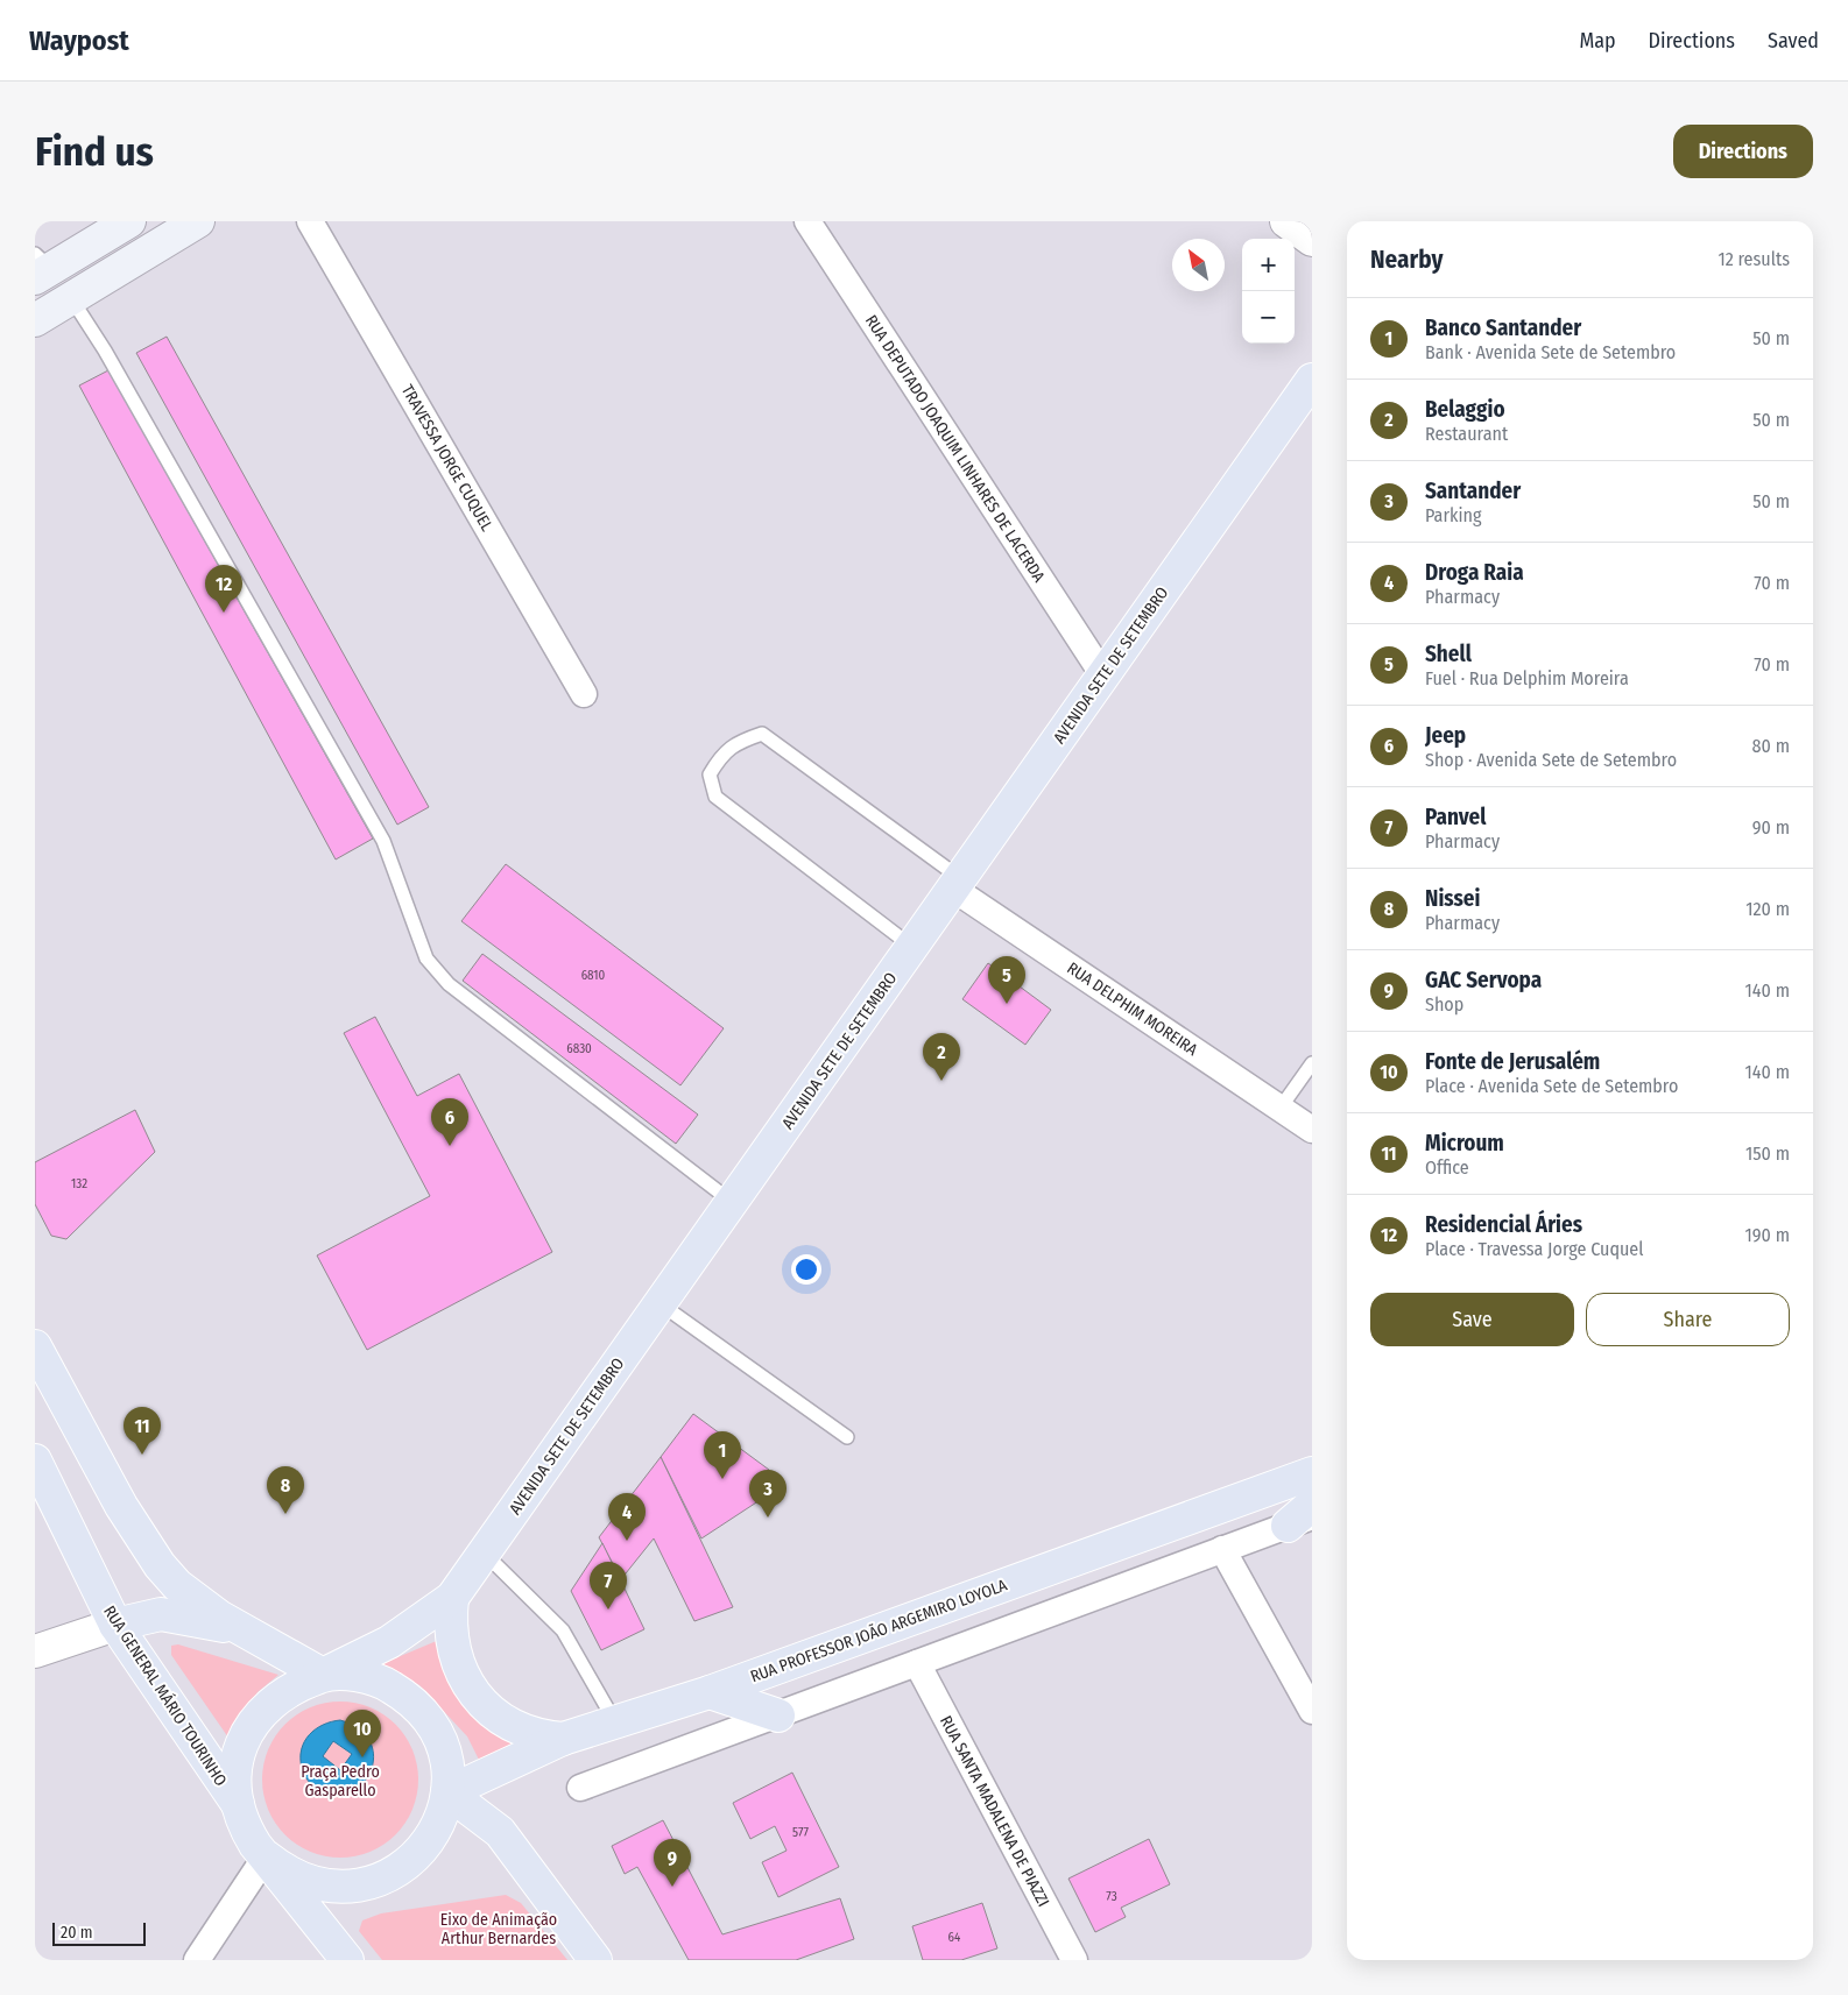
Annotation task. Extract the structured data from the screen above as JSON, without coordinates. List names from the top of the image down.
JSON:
{
  "streets": {
    "main road": ["AVENIDA SETE DE SETEMBRO", "RUA PROFESSOR JOÃO ARGEMIRO LOYOLA", "RUA GENERAL MÁRIO TOURINHO"],
    "street": [
      "RUA DEPUTADO JOAQUIM LINHARES DE LACERDA",
      "TRAVESSA JORGE CUQUEL",
      "RUA DELPHIM MOREIRA",
      "RUA SANTA MADALENA DE PIAZZI"
    ]
  },
  "crossings": [
    ["RUA DEPUTADO JOAQUIM LINHARES DE LACERDA", "AVENIDA SETE DE SETEMBRO"],
    ["AVENIDA SETE DE SETEMBRO", "RUA DELPHIM MOREIRA"],
    ["AVENIDA SETE DE SETEMBRO", "RUA GENERAL MÁRIO TOURINHO"]
  ],
  "parks": ["Praça Pedro Gasparello", "Eixo de Animação Arthur Bernardes"],
  "house_numbers": [
    "6810",
    "6830",
    "132",
    "577",
    "73",
    "64"
  ],
  "scale_bar": "20 m",
  "north": "top left",
  "page": {
    "header": "Waypost",
    "nav": ["Map", "Directions", "Saved"],
    "buttons": [
      "Directions",
      ["Save", "Share"]
    ],
    "title": "Find us",
    "heading": ["Nearby", "12 results"],
    "map_buttons": ["+", "−"],
    "list": [
      {
        "mark": "1",
        "name": "Banco Santander",
        "note": "Bank · Avenida Sete de Setembro",
        "value": "50 m"
      },
      {
        "mark": "2",
        "name": "Belaggio",
        "note": "Restaurant",
        "value": "50 m"
      },
      {
        "mark": "3",
        "name": "Santander",
        "note": "Parking",
        "value": "50 m"
      },
      {
        "mark": "4",
        "name": "Droga Raia",
        "note": "Pharmacy",
        "value": "70 m"
      },
      {
        "mark": "5",
        "name": "Shell",
        "note": "Fuel · Rua Delphim Moreira",
        "value": "70 m"
      },
      {
        "mark": "6",
        "name": "Jeep",
        "note": "Shop · Avenida Sete de Setembro",
        "value": "80 m"
      },
      {
        "mark": "7",
        "name": "Panvel",
        "note": "Pharmacy",
        "value": "90 m"
      },
      {
        "mark": "8",
        "name": "Nissei",
        "note": "Pharmacy",
        "value": "120 m"
      },
      {
        "mark": "9",
        "name": "GAC Servopa",
        "note": "Shop",
        "value": "140 m"
      },
      {
        "mark": "10",
        "name": "Fonte de Jerusalém",
        "note": "Place · Avenida Sete de Setembro",
        "value": "140 m"
      },
      {
        "mark": "11",
        "name": "Microum",
        "note": "Office",
        "value": "150 m"
      },
      {
        "mark": "12",
        "name": "Residencial Áries",
        "note": "Place · Travessa Jorge Cuquel",
        "value": "190 m"
      }
    ],
    "pins": [
      "12",
      "5",
      "2",
      "6",
      "11",
      "1",
      "8",
      "3",
      "4",
      "7",
      "10",
      "9"
    ],
    "scale": "20 m"
  }
}
